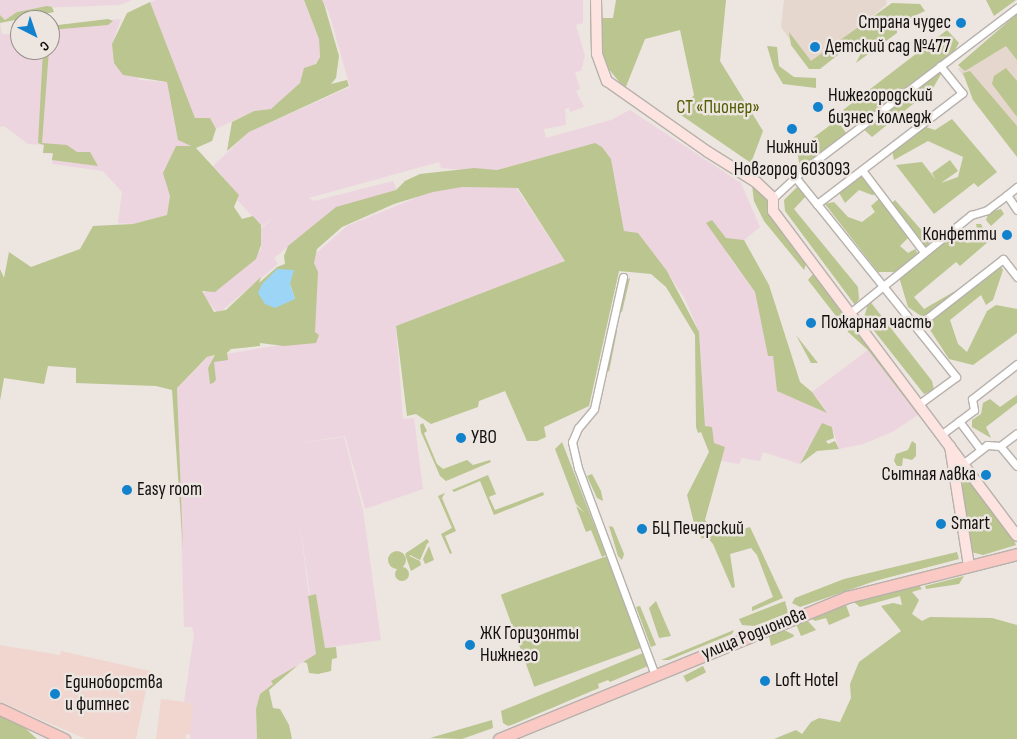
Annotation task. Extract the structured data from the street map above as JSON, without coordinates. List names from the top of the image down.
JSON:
{
  "streets": {
    "main road": ["улица Родионова"]
  },
  "parks": ["СТ «Пионер»"],
  "places": [
    "Страна чудес",
    "Детский сад №477",
    "Нижегородский бизнес колледж",
    "Нижний Новгород 603093",
    "Конфетти",
    "Пожарная часть",
    "УВО",
    "Сытная лавка",
    "Easy room",
    "Smart",
    "БЦ Печерский",
    "ЖК Горизонты Нижнего",
    "Loft Hotel",
    "Единоборства и фитнес"
  ],
  "north": "bottom right"
}
